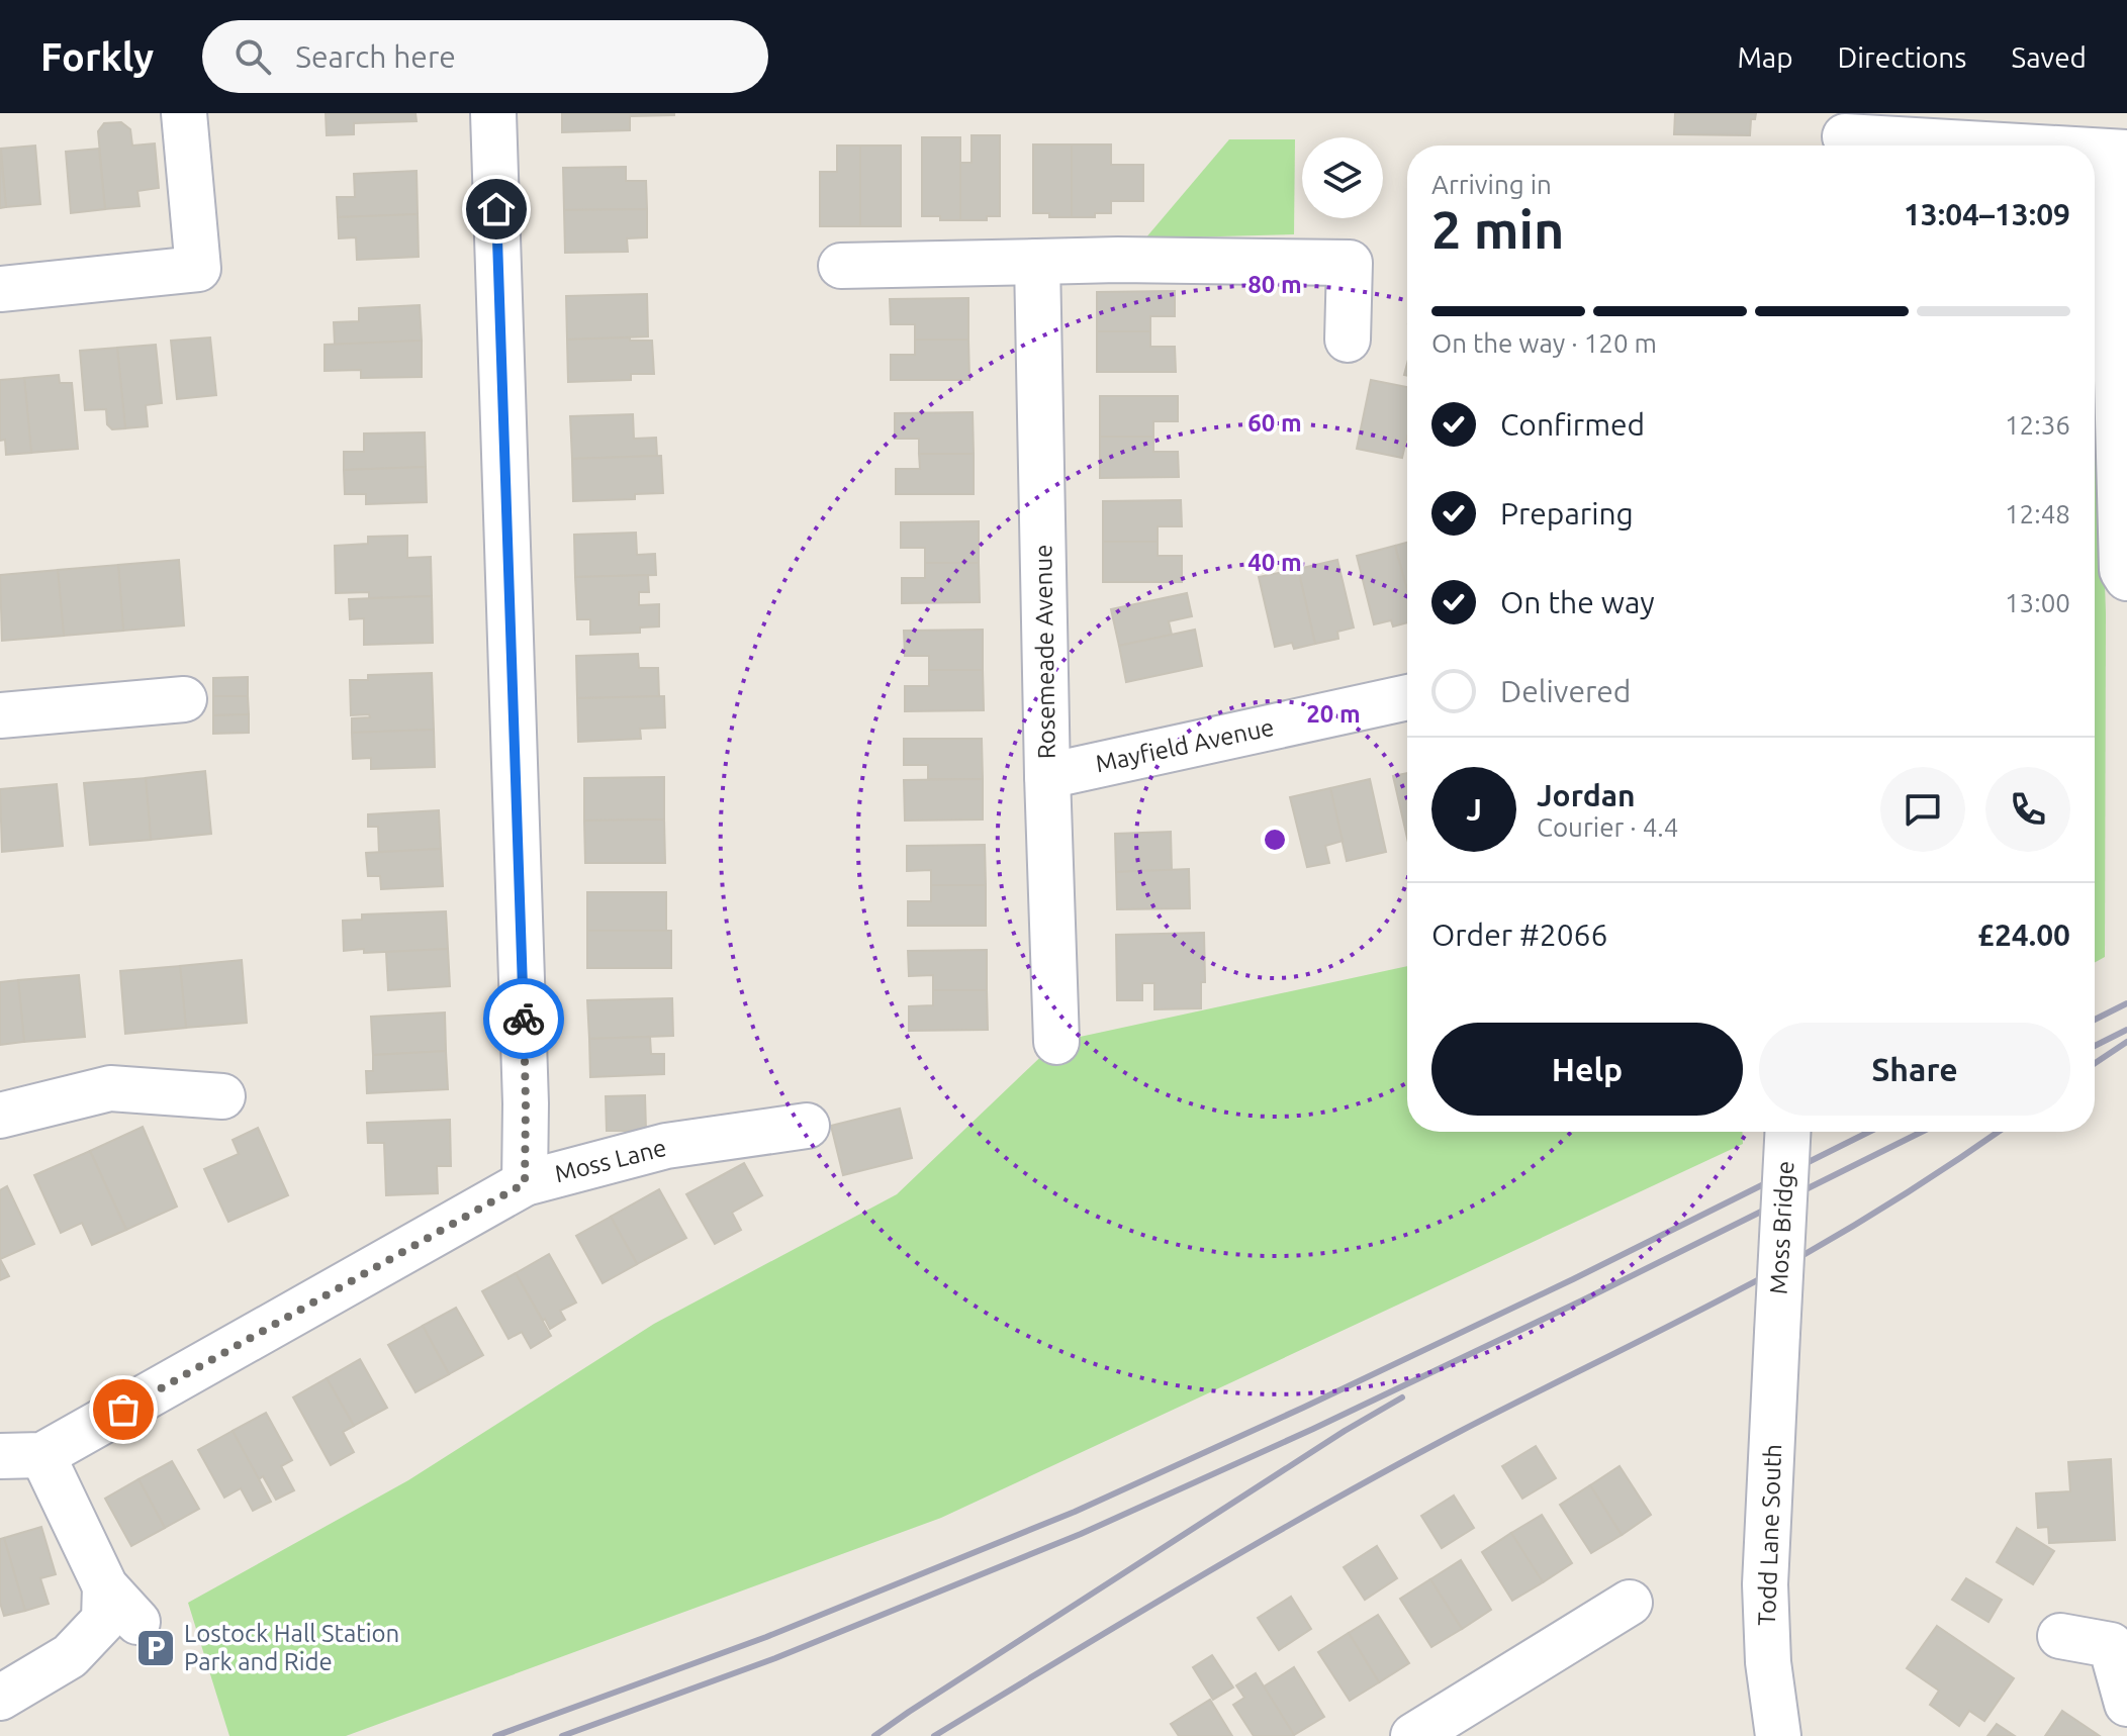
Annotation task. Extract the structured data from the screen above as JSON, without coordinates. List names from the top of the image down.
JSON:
{
  "streets": {
    "street": [
      "Rosemeade Avenue",
      "Mayfield Avenue",
      "Moss Lane",
      "Moss Bridge",
      "Todd Lane South"
    ]
  },
  "crossings": [
    ["Rosemeade Avenue", "Mayfield Avenue"],
    ["Moss Bridge", "Todd Lane South"]
  ],
  "places": {
    "parking": ["Lostock Hall Station Park and Ride"]
  },
  "page": {
    "header": "Forkly",
    "search": "Search here",
    "nav": ["Map", "Directions", "Saved"],
    "heading": ["2 min", "Arriving in", "13:04–13:09"],
    "panel": [
      "Jordan",
      "Courier · 4.4",
      "Order #2066",
      "£24.00"
    ],
    "bar": "On the way · 120 m",
    "list": [
      ["Confirmed", "12:36"],
      ["Preparing", "12:48"],
      ["On the way", "13:00"],
      "Delivered"
    ],
    "round": "J",
    "buttons": ["Help", "Share"]
  },
  "rings": [
    "80 m",
    "60 m",
    "40 m",
    "20 m"
  ]
}
